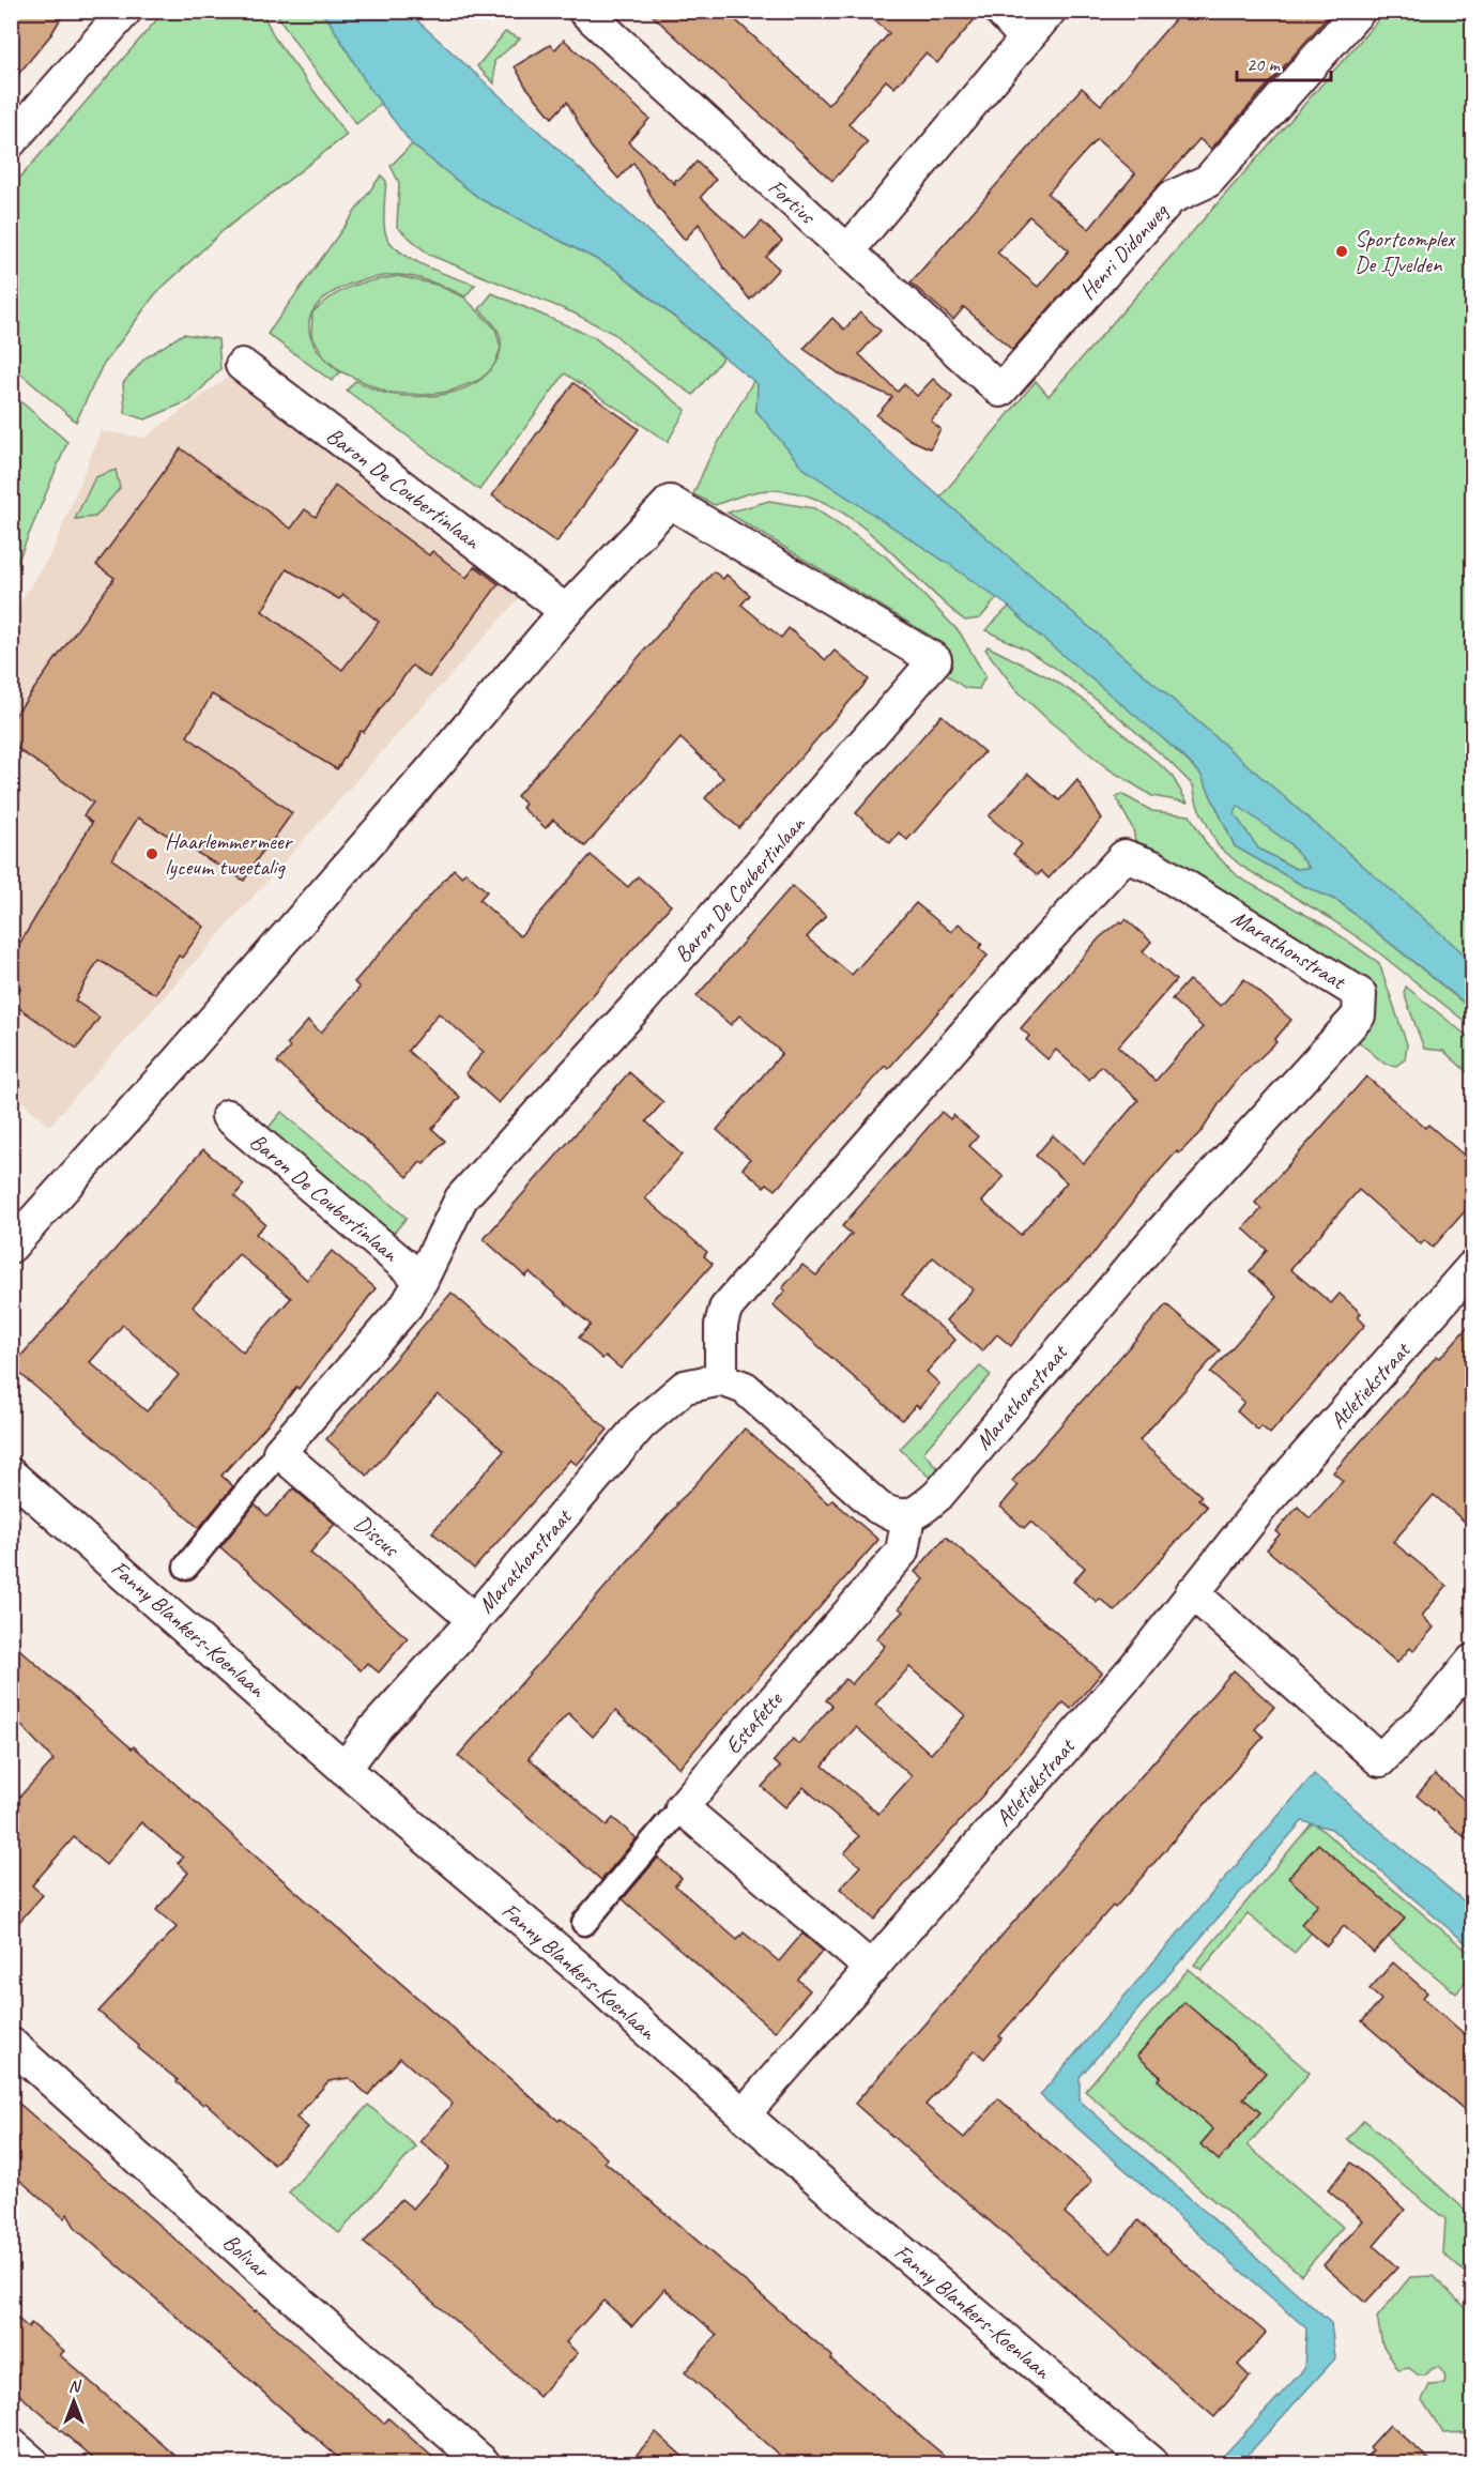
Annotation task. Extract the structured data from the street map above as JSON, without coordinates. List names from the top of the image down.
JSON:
{
  "streets": {
    "street": [
      "Fortius",
      "Henri Didonweg",
      "Baron De Coubertinlaan",
      "Marathonstraat",
      "Atletiekstraat",
      "Discus",
      "Fanny Blankers-Koenlaan",
      "Estafette",
      "Bolivar"
    ]
  },
  "crossings": [
    ["Fortius", "Henri Didonweg"],
    ["Marathonstraat", "Discus"],
    ["Marathonstraat", "Fanny Blankers-Koenlaan"],
    ["Marathonstraat", "Estafette"],
    ["Atletiekstraat", "Fanny Blankers-Koenlaan"]
  ],
  "places": ["Sportcomplex De IJvelden", "Haarlemmermeer lyceum tweetalig"],
  "scale_bar": "20 m",
  "north": "top"
}
